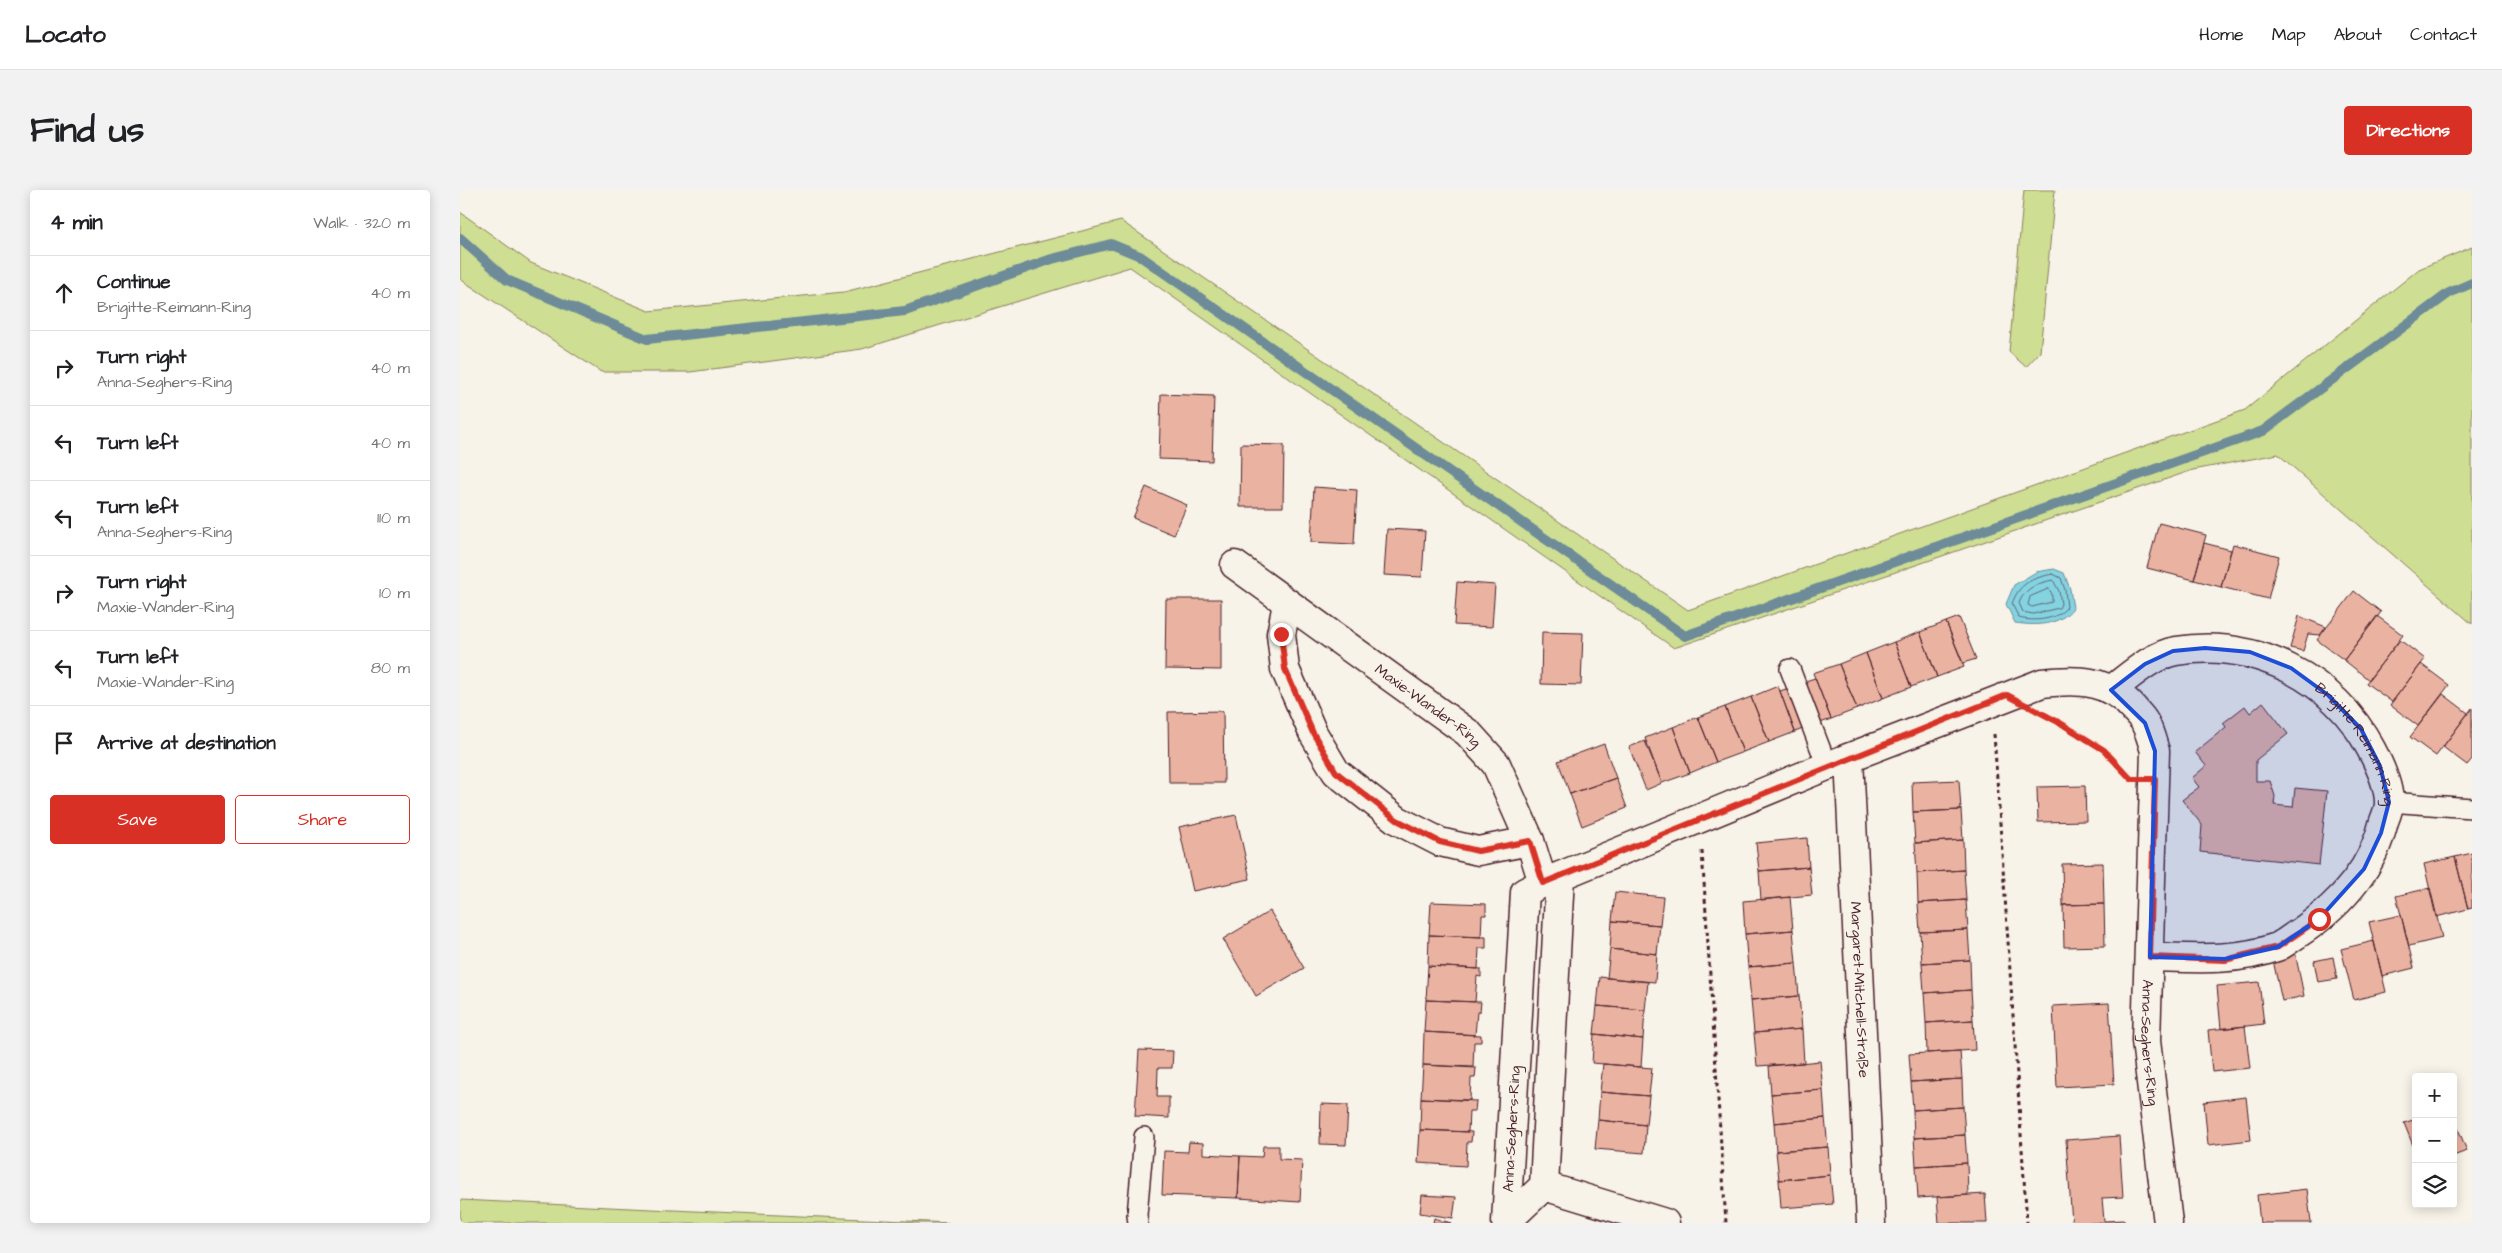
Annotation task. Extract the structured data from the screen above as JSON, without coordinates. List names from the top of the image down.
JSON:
{
  "streets": {
    "street": [
      "Maxie-Wander-Ring",
      "Brigitte-Reimann-Ring",
      "Margaret-Mitchell-Straße",
      "Anna-Seghers-Ring"
    ]
  },
  "crossings": [
    ["Maxie-Wander-Ring", "Anna-Seghers-Ring"],
    ["Brigitte-Reimann-Ring", "Anna-Seghers-Ring"],
    ["Margaret-Mitchell-Straße", "Anna-Seghers-Ring"]
  ],
  "page": {
    "header": "Locato",
    "nav": [
      "Home",
      "Map",
      "About",
      "Contact"
    ],
    "title": "Find us",
    "buttons": [
      "Directions",
      ["Save", "Share"]
    ],
    "heading": ["4 min", "Walk · 320 m"],
    "list": [
      ["Continue", "Brigitte-Reimann-Ring", "40 m"],
      ["Turn right", "Anna-Seghers-Ring", "40 m"],
      ["Turn left", "40 m"],
      ["Turn left", "Anna-Seghers-Ring", "110 m"],
      ["Turn right", "Maxie-Wander-Ring", "10 m"],
      ["Turn left", "Maxie-Wander-Ring", "80 m"],
      "Arrive at destination"
    ],
    "map_buttons": ["+", "−"]
  }
}
